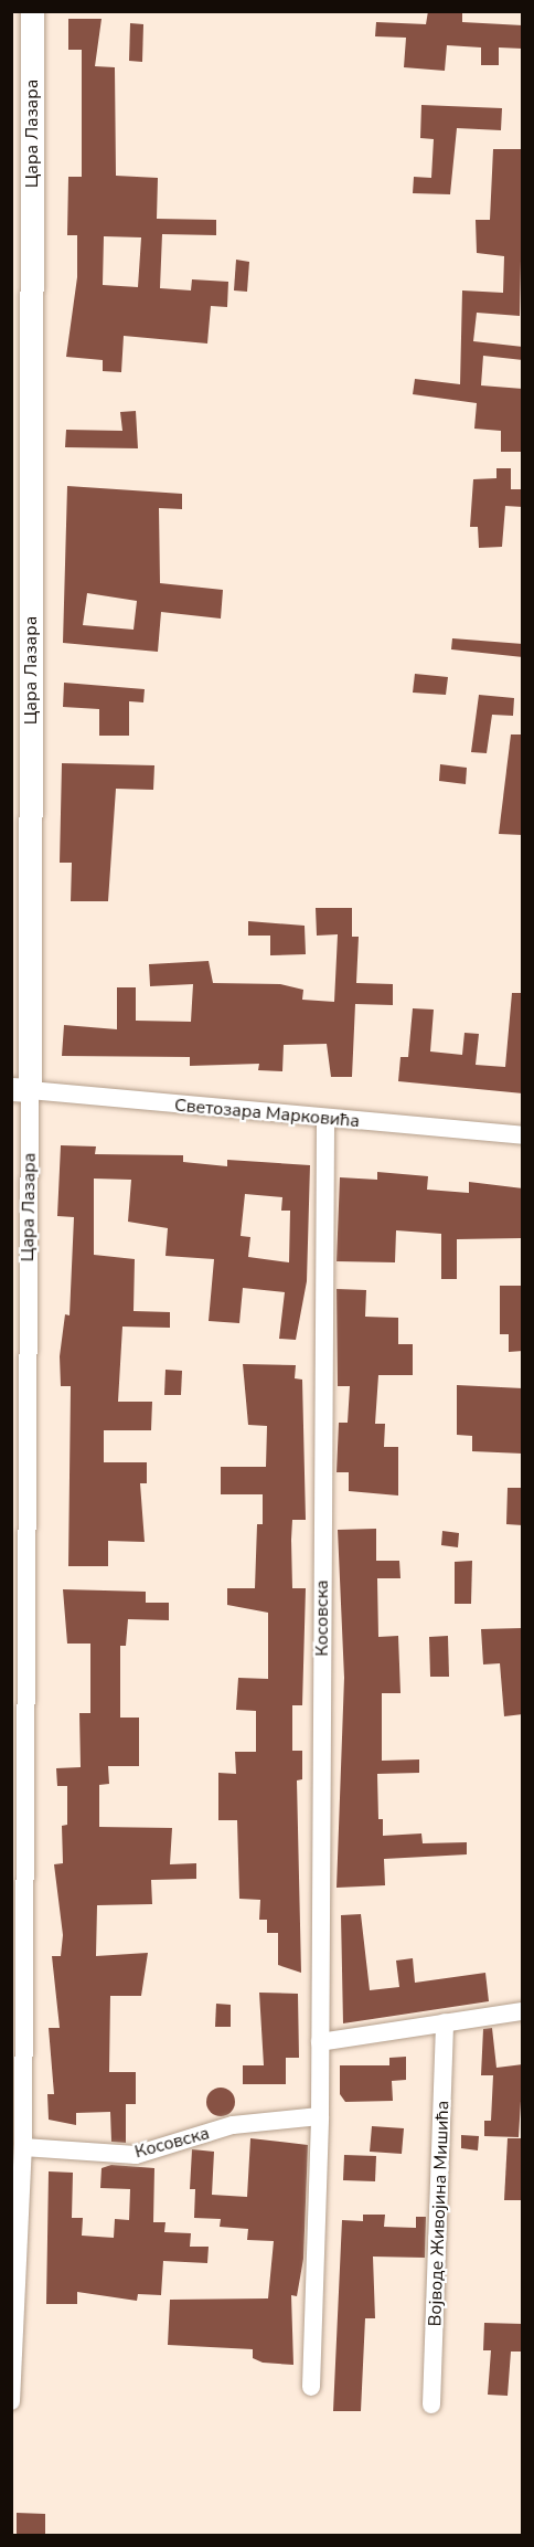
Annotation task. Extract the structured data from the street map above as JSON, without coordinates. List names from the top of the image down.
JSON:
{
  "streets": {
    "street": [
      "Цара Лазара",
      "Светозара Марковића",
      "Косовска",
      "Војводе Живојина Мишића"
    ]
  },
  "crossings": [
    ["Цара Лазара", "Светозара Марковића"],
    ["Цара Лазара", "Косовска"],
    ["Светозара Марковића", "Косовска"]
  ]
}
